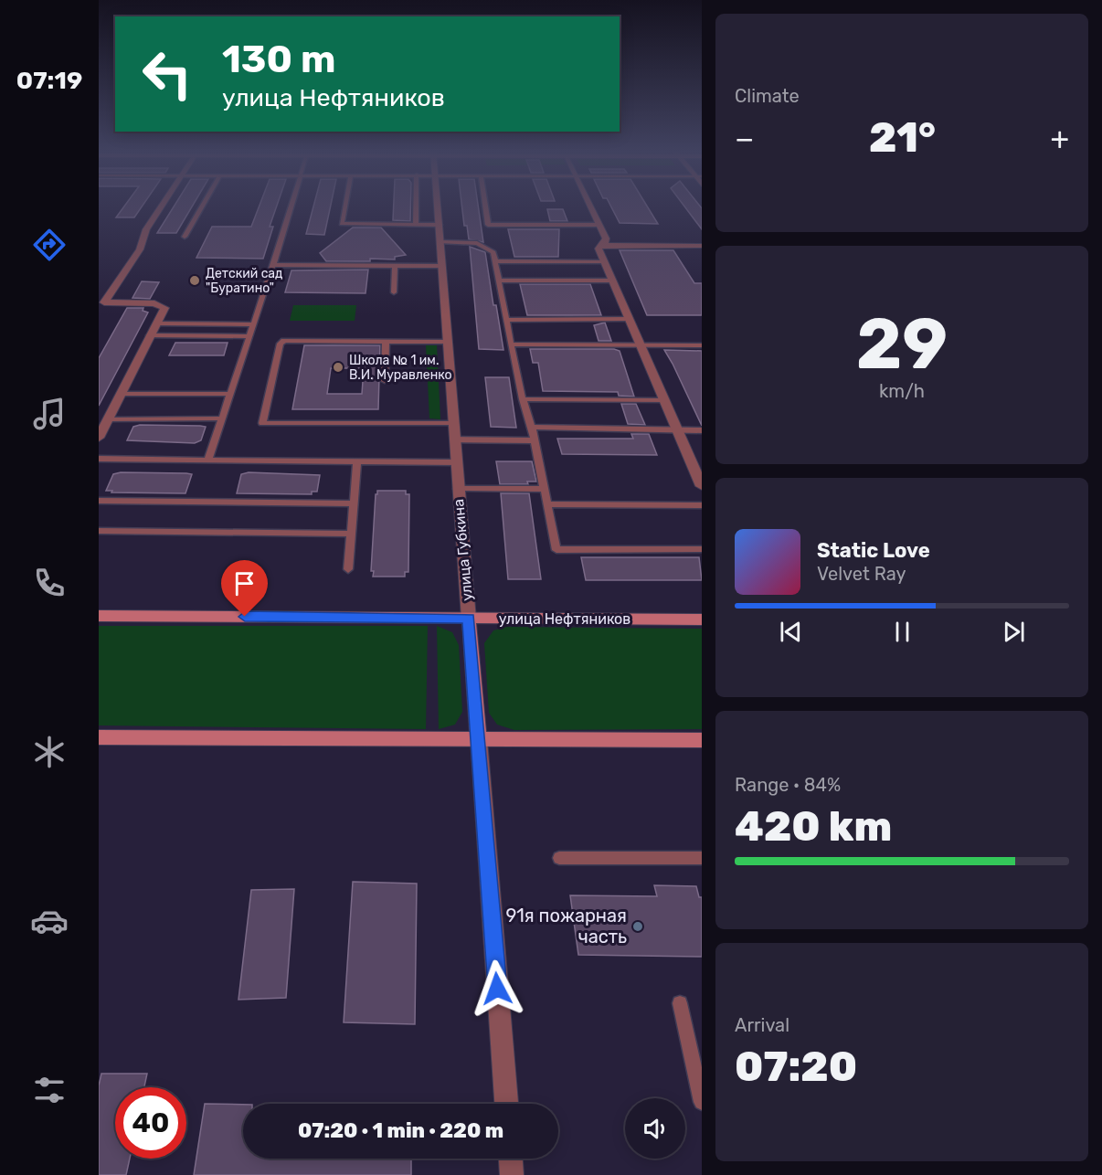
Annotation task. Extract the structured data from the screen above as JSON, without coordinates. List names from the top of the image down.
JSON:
{
  "streets": {
    "main road": ["улица Губкина", "улица Нефтяников"]
  },
  "crossings": [
    ["улица Губкина", "улица Нефтяников"]
  ],
  "places": ["Детский сад \"Буратино\"", "Школа № 1 им. В.И. Муравленко", "91я пожарная часть"],
  "page": {
    "tabs": "07:19",
    "tile": [
      "Climate",
      ["29", "km/h"],
      ["Range · 84%", "420 km"],
      ["Arrival", "07:20"]
    ],
    "turn": ["130 m", "улица Нефтяников"],
    "heat": ["−", "21°", "+"],
    "song": ["Static Love", "Velvet Ray"],
    "limit": "40",
    "trip": "07:20 · 1 min · 220 m"
  }
}
